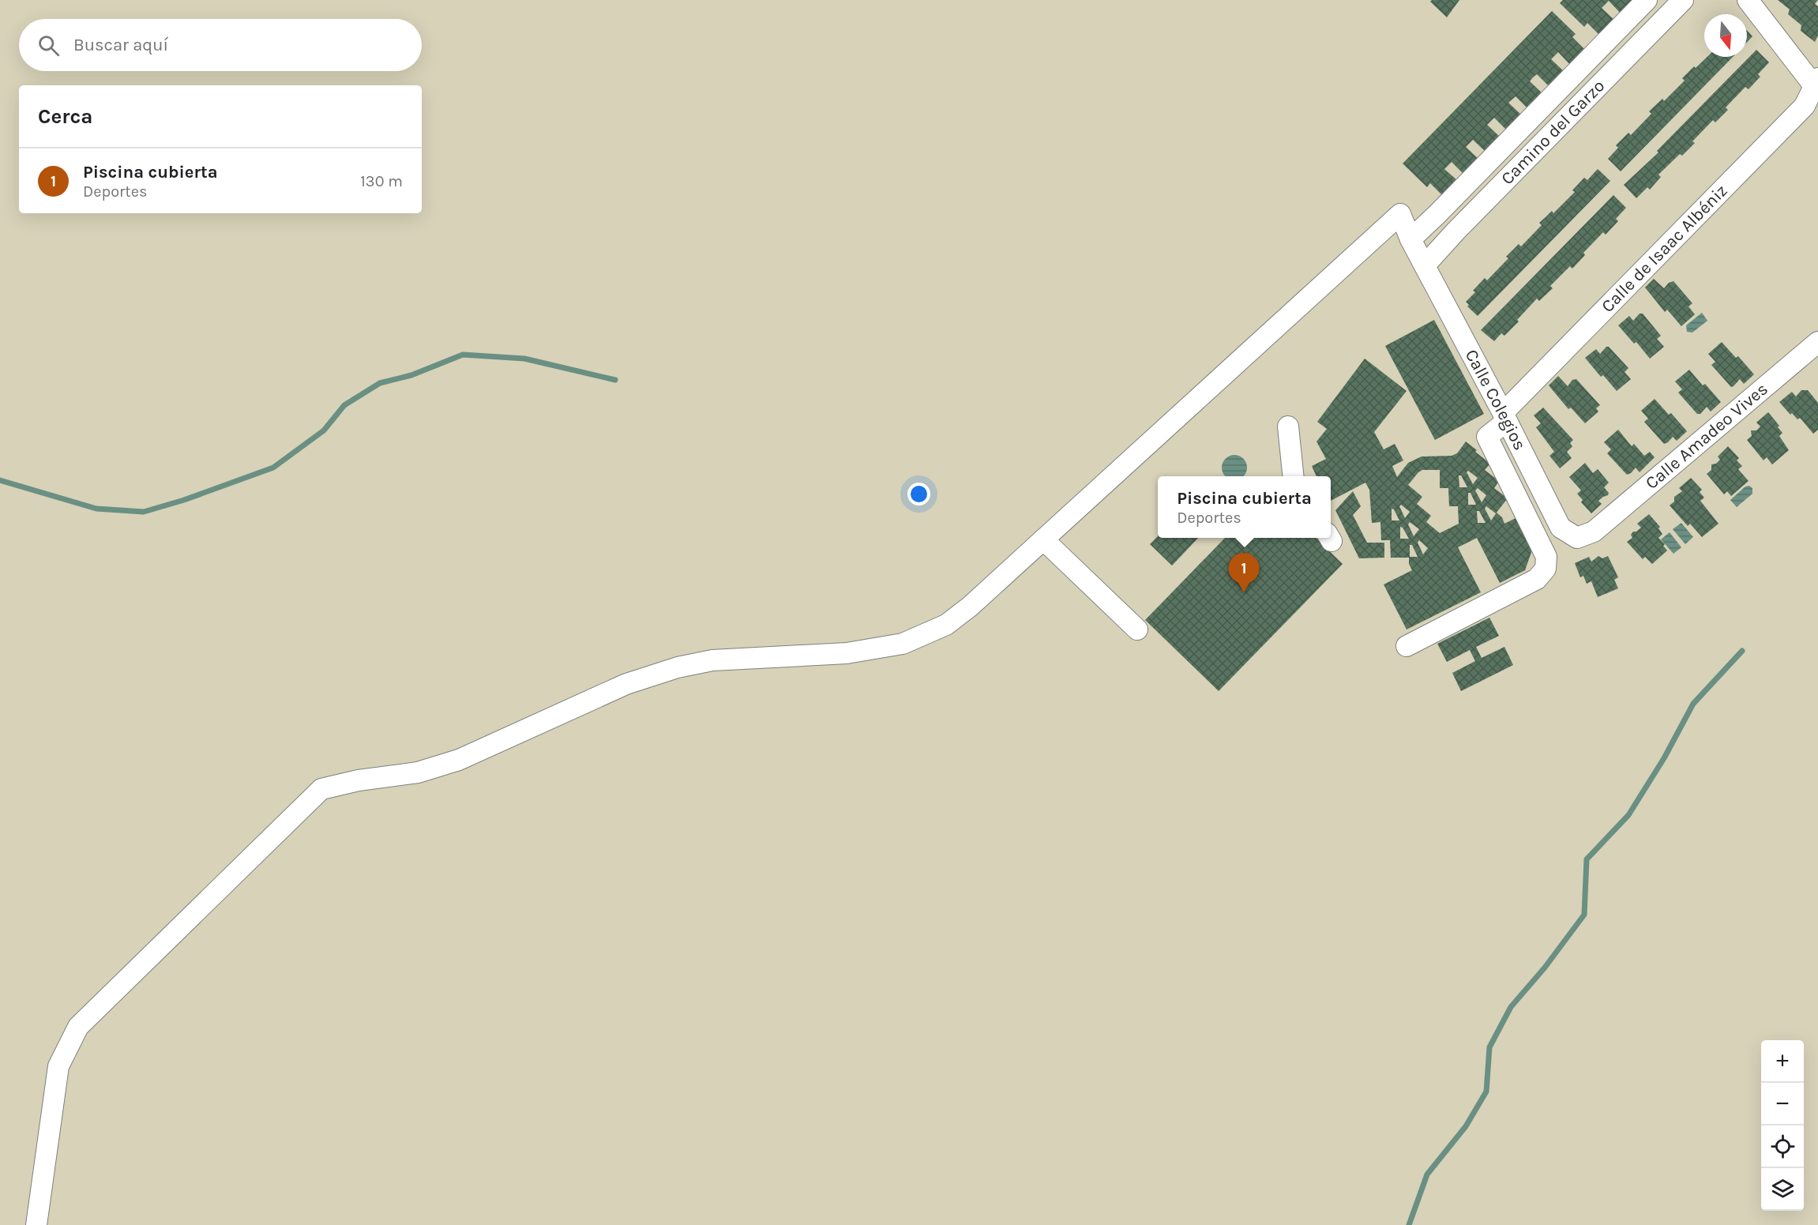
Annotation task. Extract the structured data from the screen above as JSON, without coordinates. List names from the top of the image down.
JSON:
{
  "streets": {
    "street": [
      "Camino del Garzo",
      "Calle de Isaac Albéniz",
      "Calle Colegios",
      "Calle Amadeo Vives"
    ]
  },
  "crossings": [
    ["Camino del Garzo", "Calle Colegios"],
    ["Calle de Isaac Albéniz", "Calle Colegios"],
    ["Calle Colegios", "Calle Amadeo Vives"]
  ],
  "north": "bottom",
  "page": {
    "search": "Buscar aquí",
    "heading": "Cerca",
    "list": [
      {
        "mark": "1",
        "name": "Piscina cubierta",
        "note": "Deportes",
        "value": "130 m"
      }
    ],
    "popup": ["Piscina cubierta", "Deportes"],
    "pins": "1",
    "map_buttons": ["+", "−"]
  }
}
